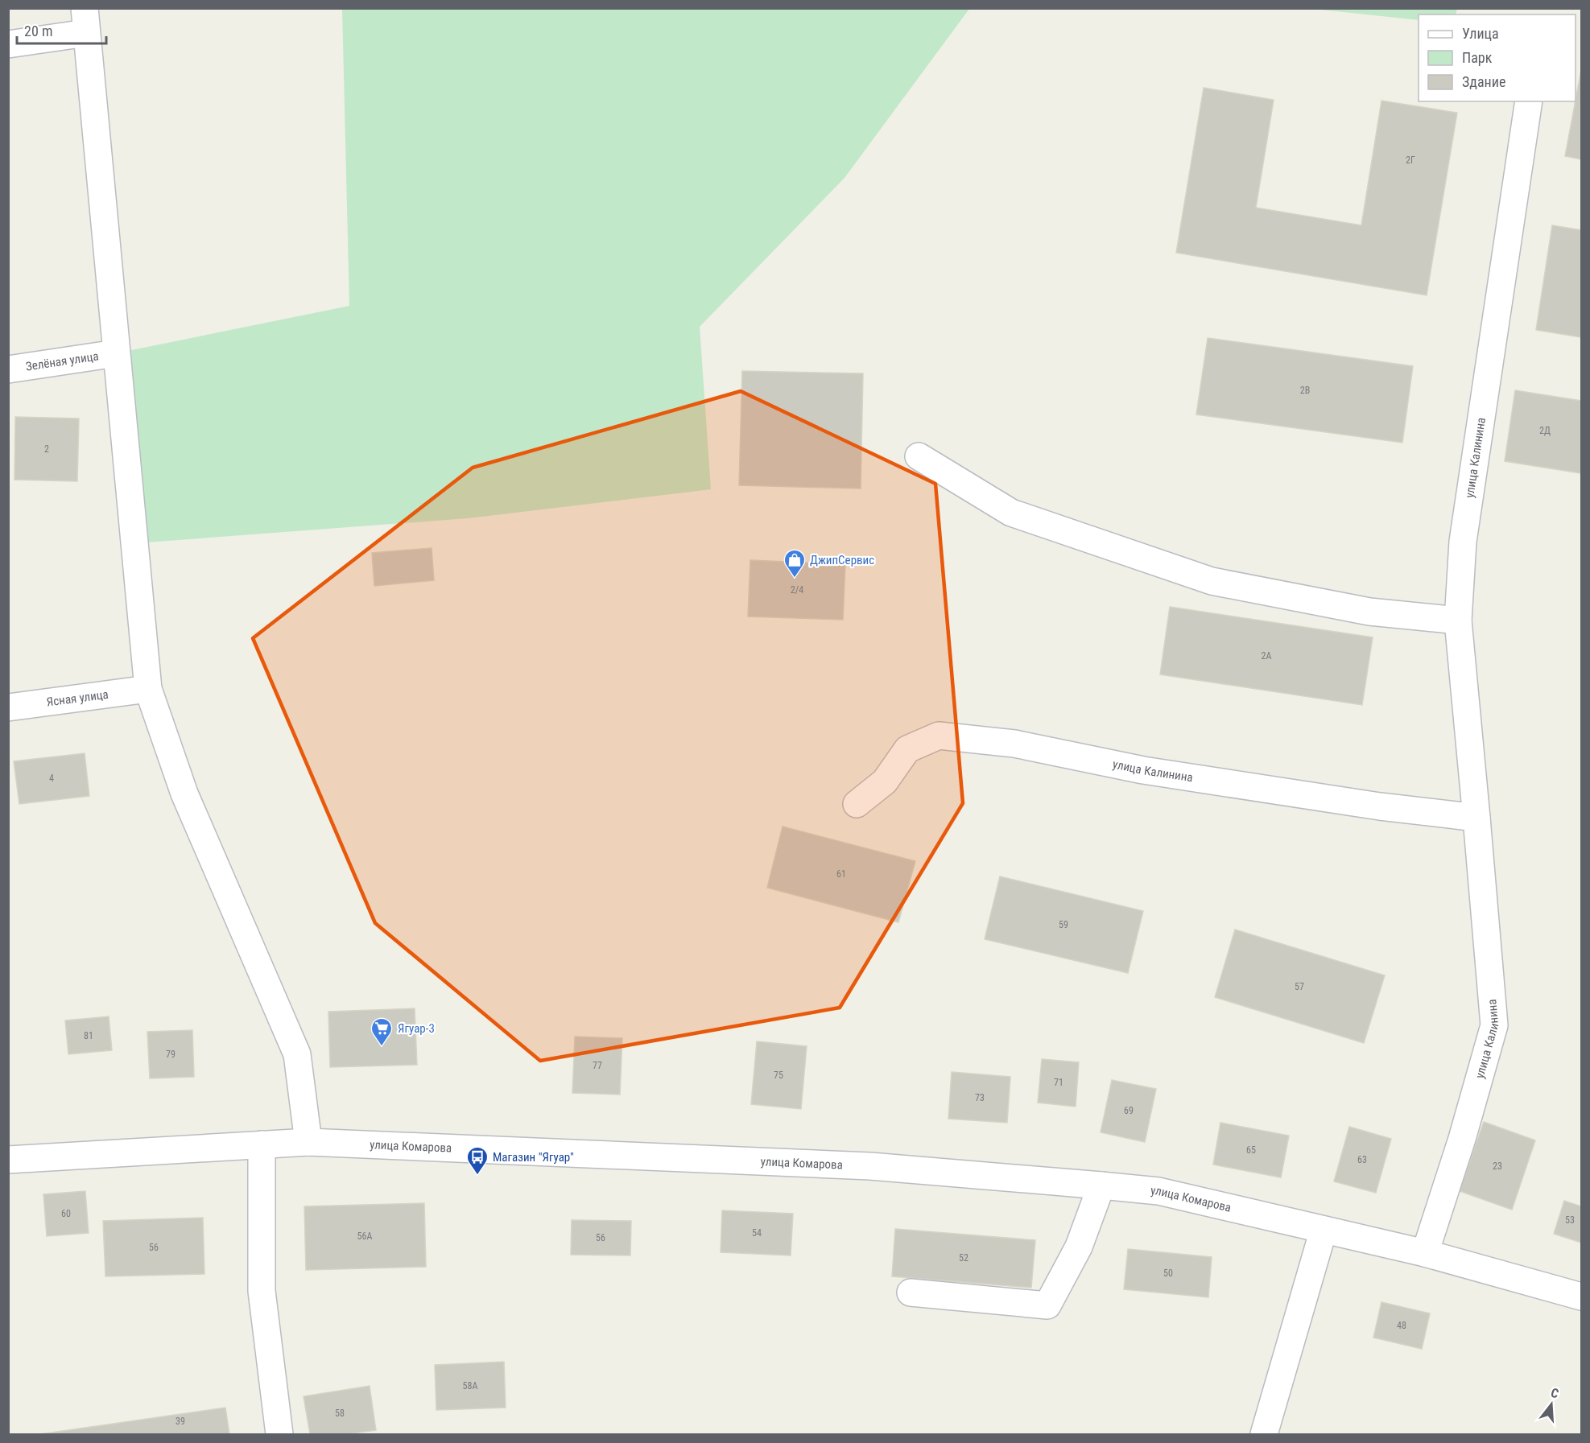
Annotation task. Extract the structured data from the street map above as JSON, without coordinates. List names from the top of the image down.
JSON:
{
  "streets": {
    "street": [
      "Зелёная улица",
      "улица Калинина",
      "Ясная улица",
      "улица Комарова"
    ]
  },
  "crossings": [
    ["улица Калинина", "улица Комарова"]
  ],
  "places": {
    "shop": ["ДжипСервис"],
    "supermarket": ["Ягуар-3"],
    "bus stop": ["Магазин \"Ягуар\""]
  },
  "house_numbers": [
    "2Г",
    "2В",
    "2Д",
    "2",
    "2/4",
    "2А",
    "4",
    "61",
    "59",
    "57",
    "81",
    "79",
    "77",
    "75",
    "71",
    "73",
    "69",
    "65",
    "63",
    "23",
    "60",
    "53",
    "54",
    "56А",
    "56",
    "56",
    "52",
    "50",
    "48",
    "58А",
    "58",
    "39"
  ],
  "legend": ["Улица", "Парк", "Здание"],
  "scale_bar": "20 m",
  "north": "top"
}
